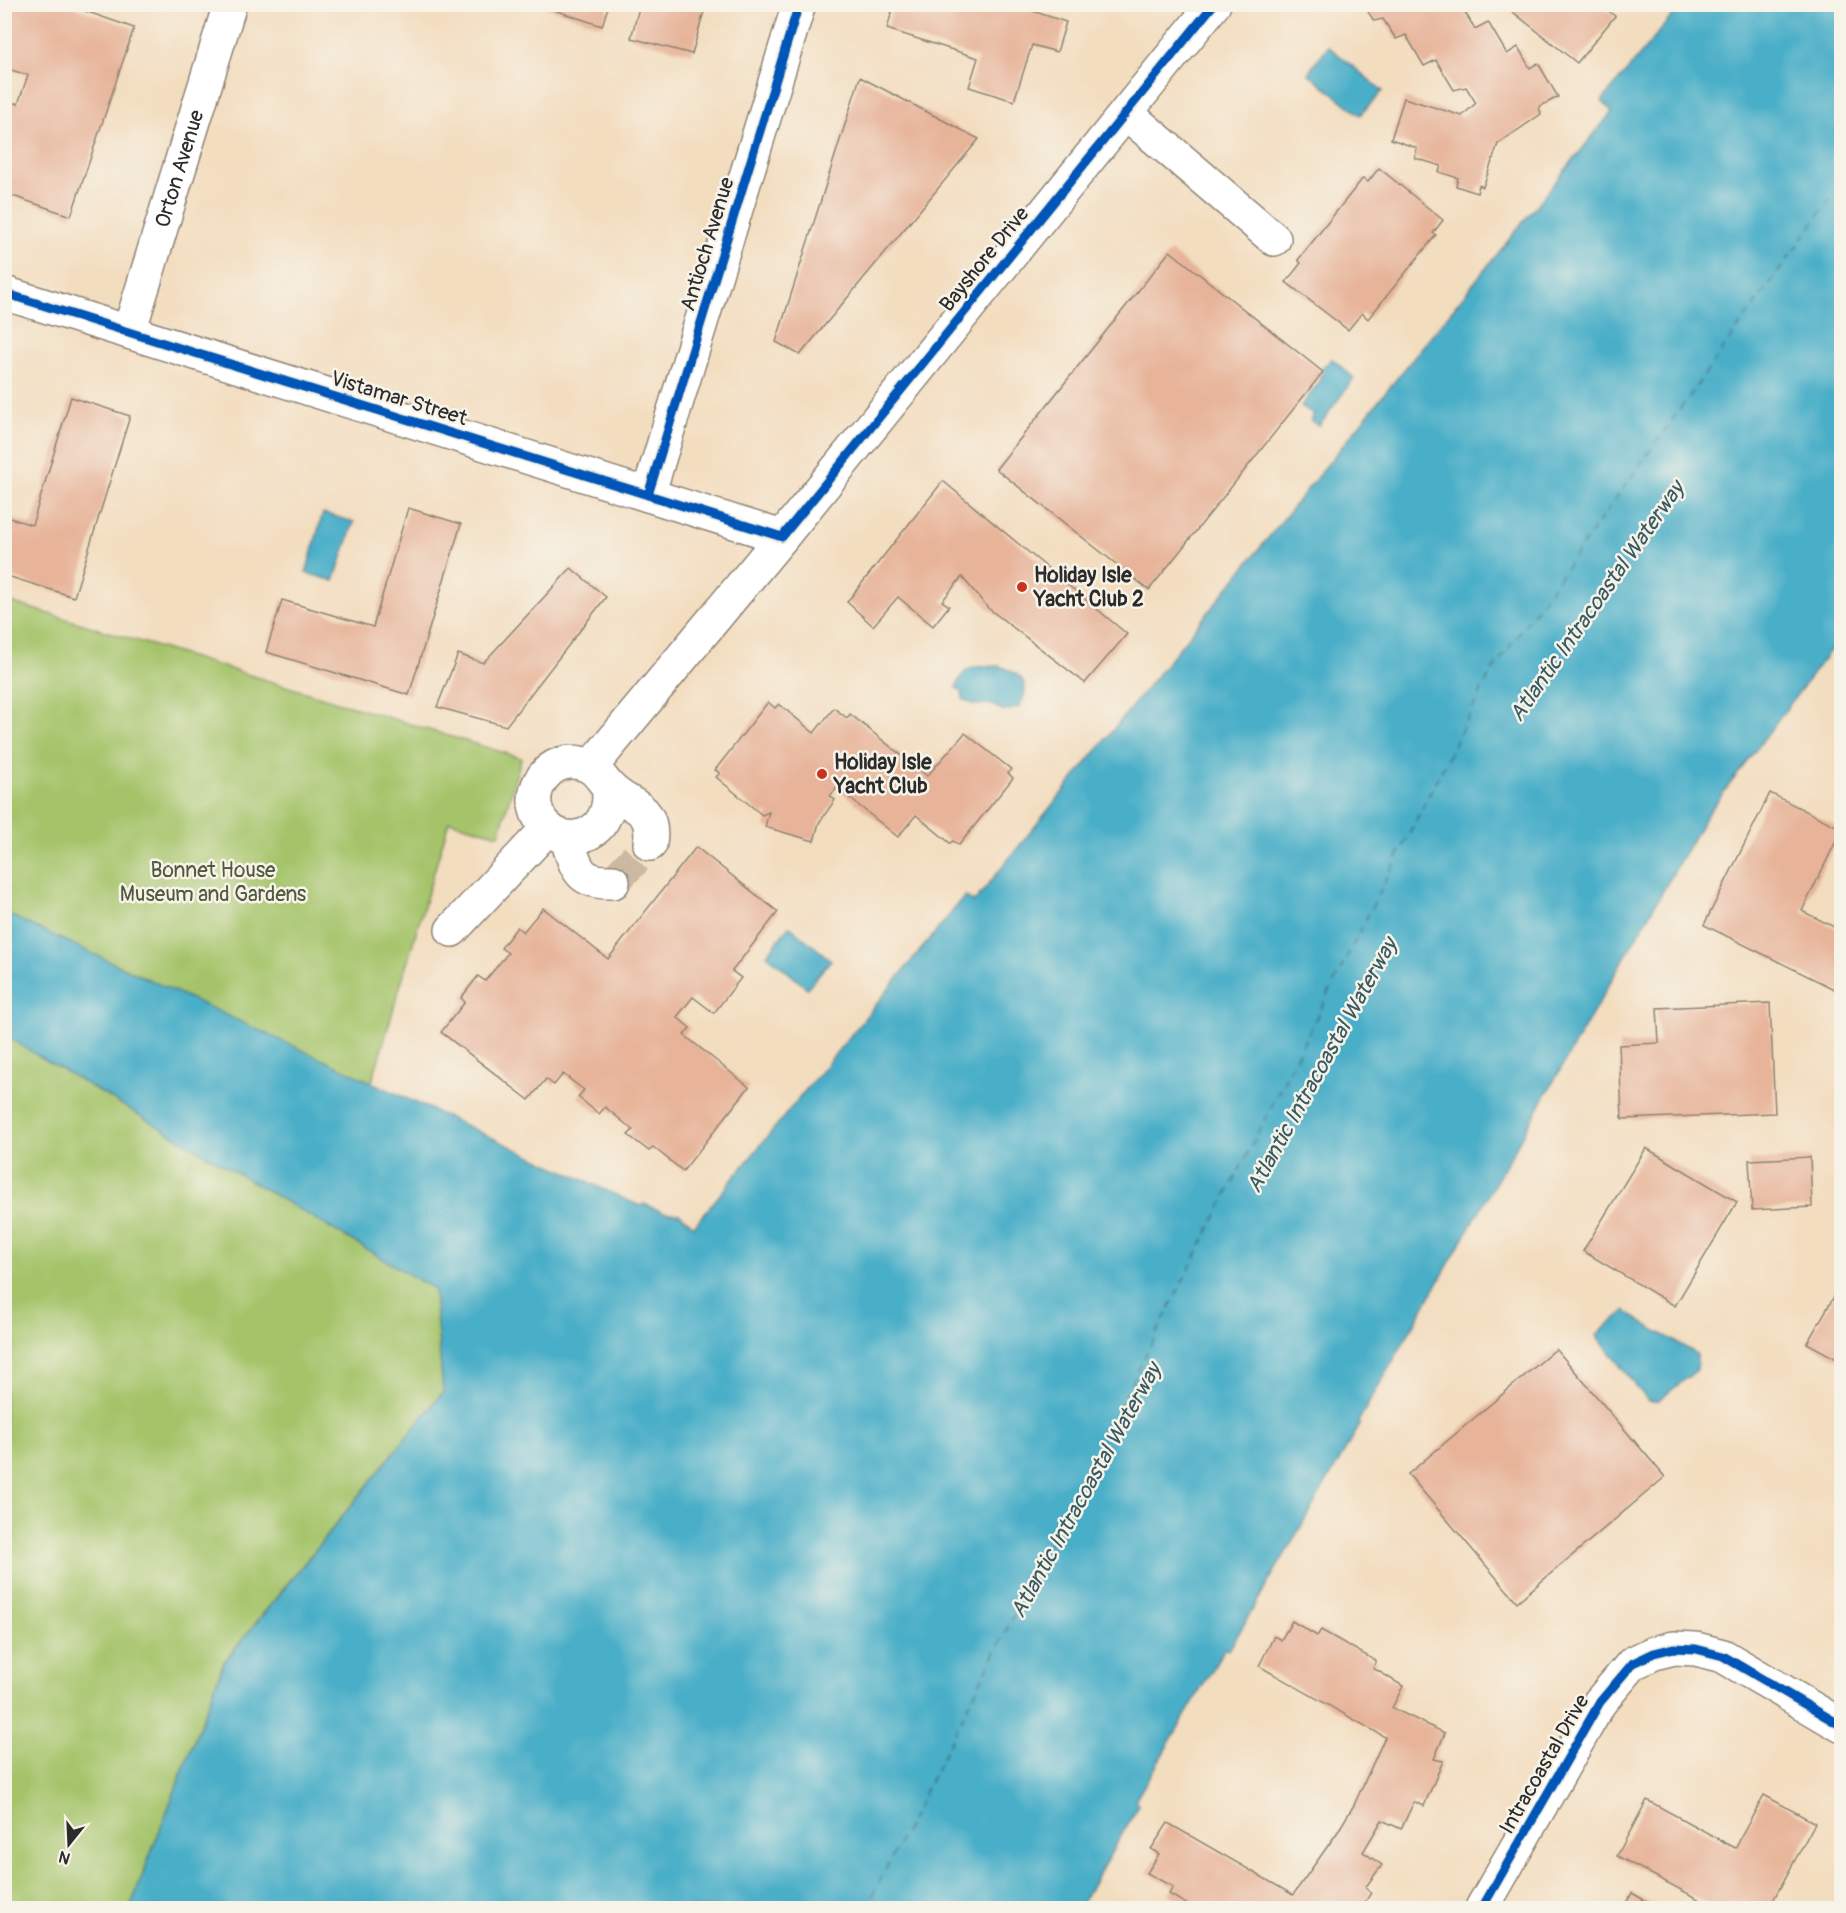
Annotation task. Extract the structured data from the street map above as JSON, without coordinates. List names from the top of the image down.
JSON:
{
  "streets": {
    "street": [
      "Orton Avenue",
      "Antioch Avenue",
      "Bayshore Drive",
      "Vistamar Street",
      "Intracoastal Drive"
    ]
  },
  "crossings": [
    ["Orton Avenue", "Vistamar Street"],
    ["Antioch Avenue", "Vistamar Street"],
    ["Bayshore Drive", "Vistamar Street"]
  ],
  "water": ["Atlantic Intracoastal Waterway"],
  "parks": ["Bonnet House Museum and Gardens"],
  "places": ["Holiday Isle Yacht Club 2", "Holiday Isle Yacht Club"],
  "north": "bottom"
}
